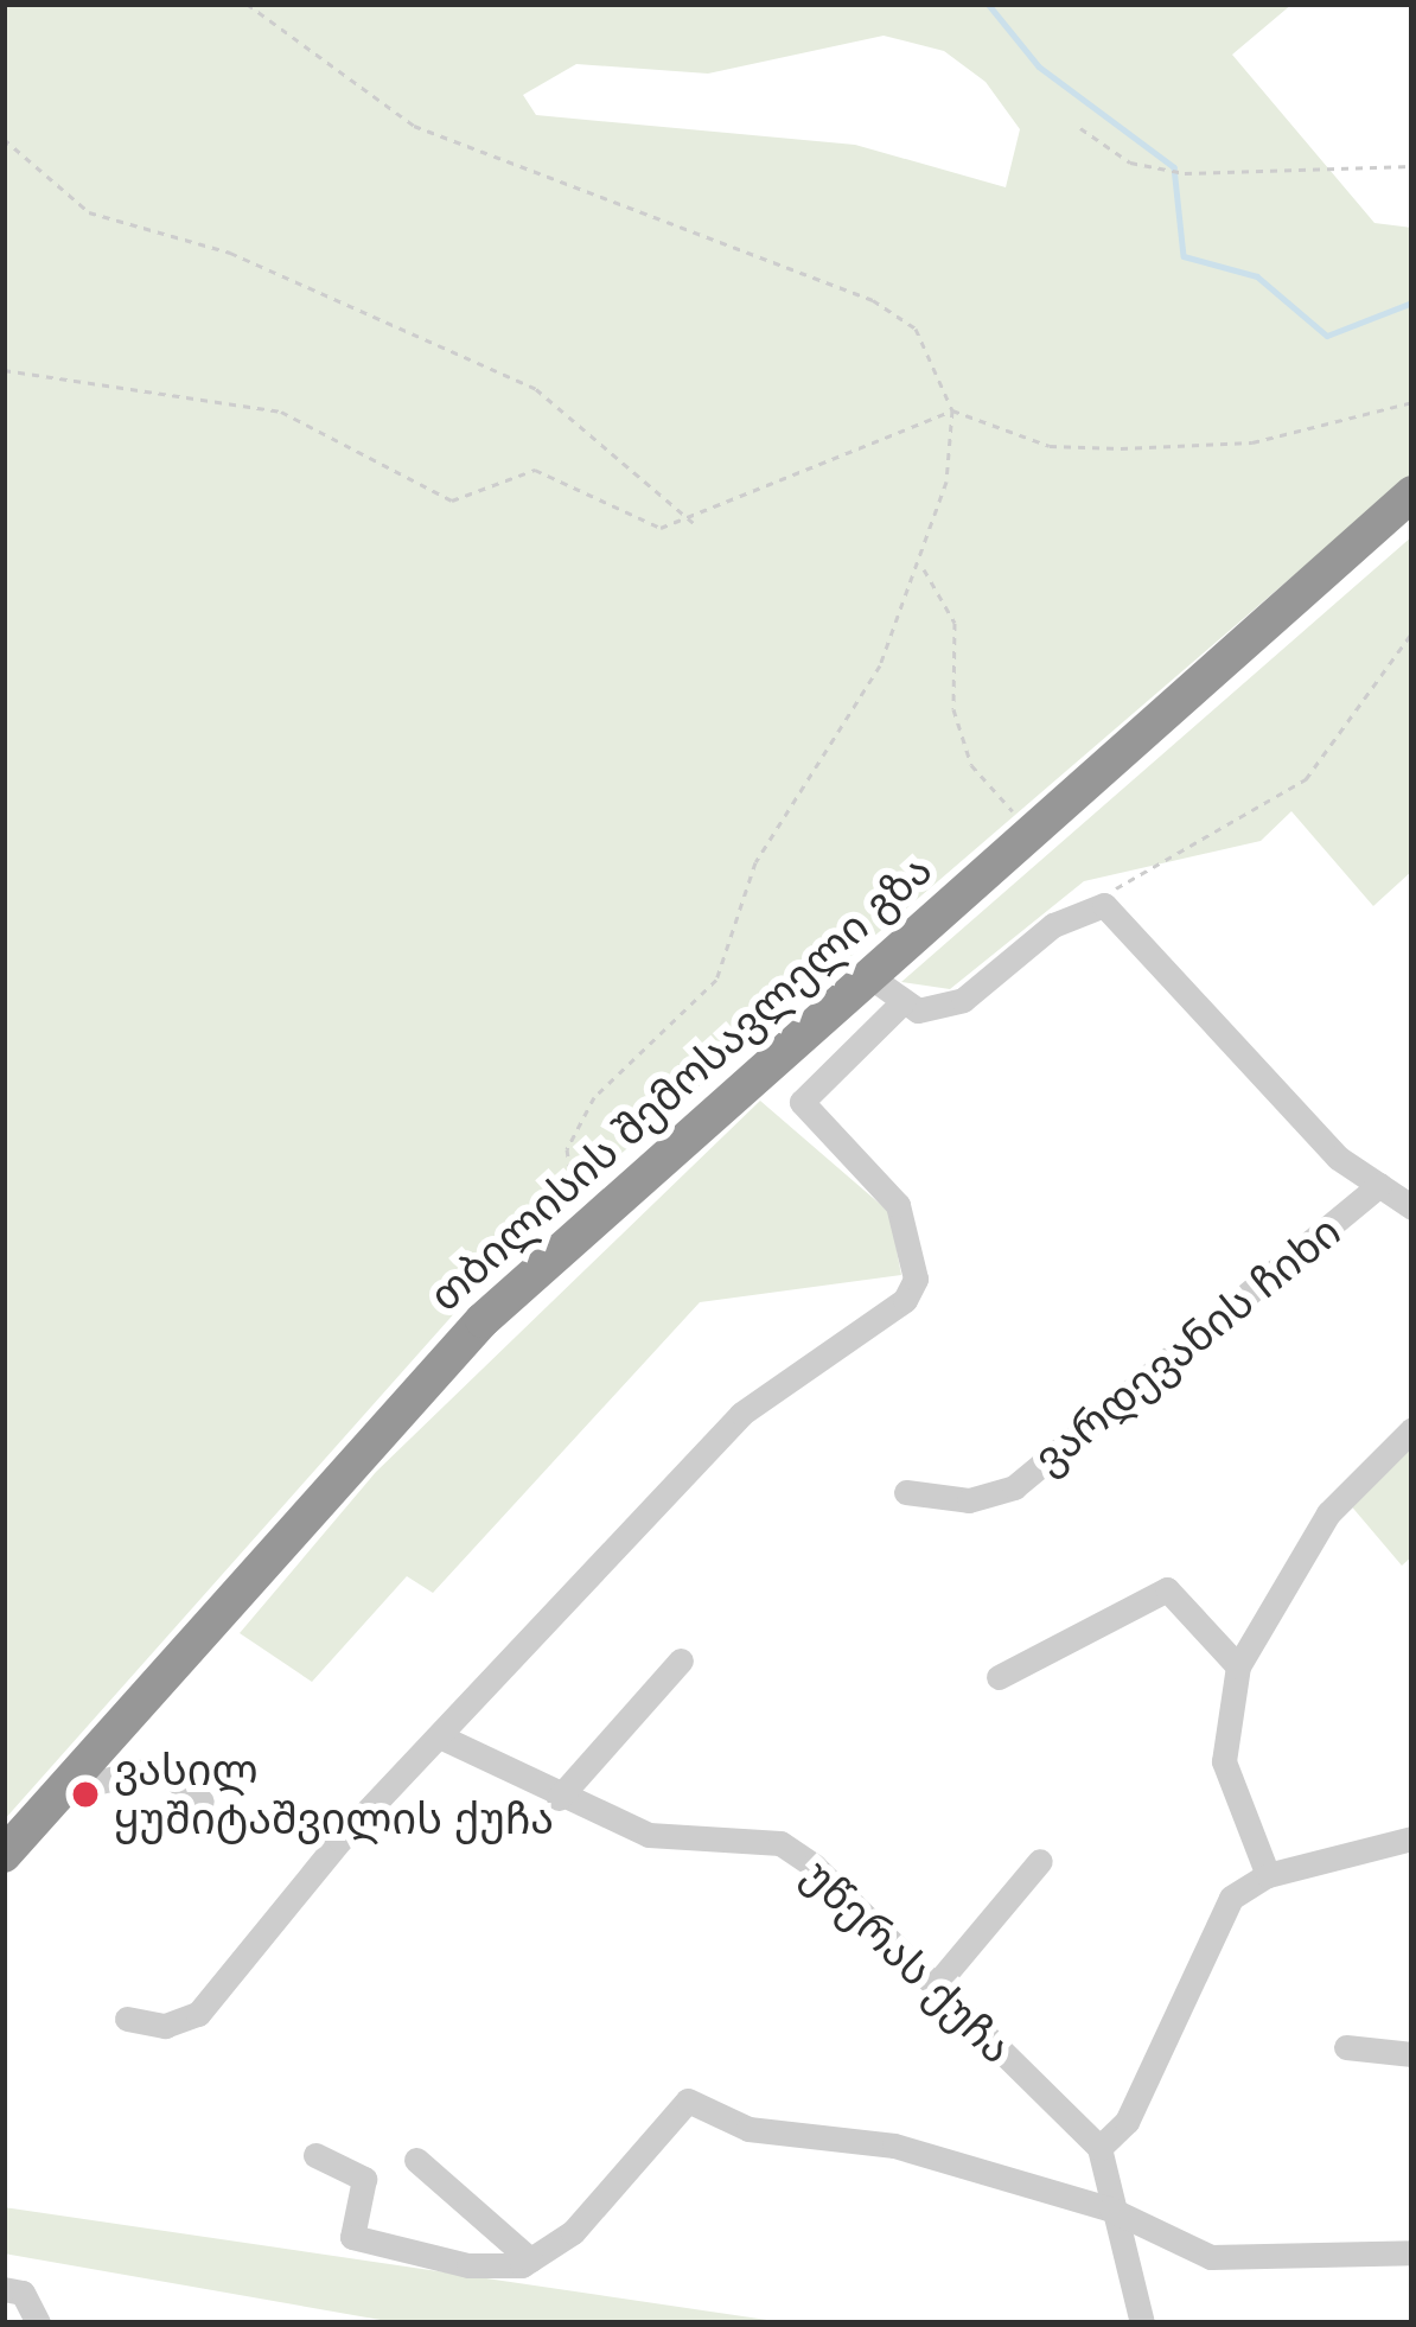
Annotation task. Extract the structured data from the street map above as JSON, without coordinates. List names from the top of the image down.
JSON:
{
  "streets": {
    "highway": ["თბილისის შემოსავლელი გზა"],
    "street": ["ვარდევანის ჩიხი", "უწერას ქუჩა"]
  },
  "places": ["ვასილ ყუშიტაშვილის ქუჩა"]
}
